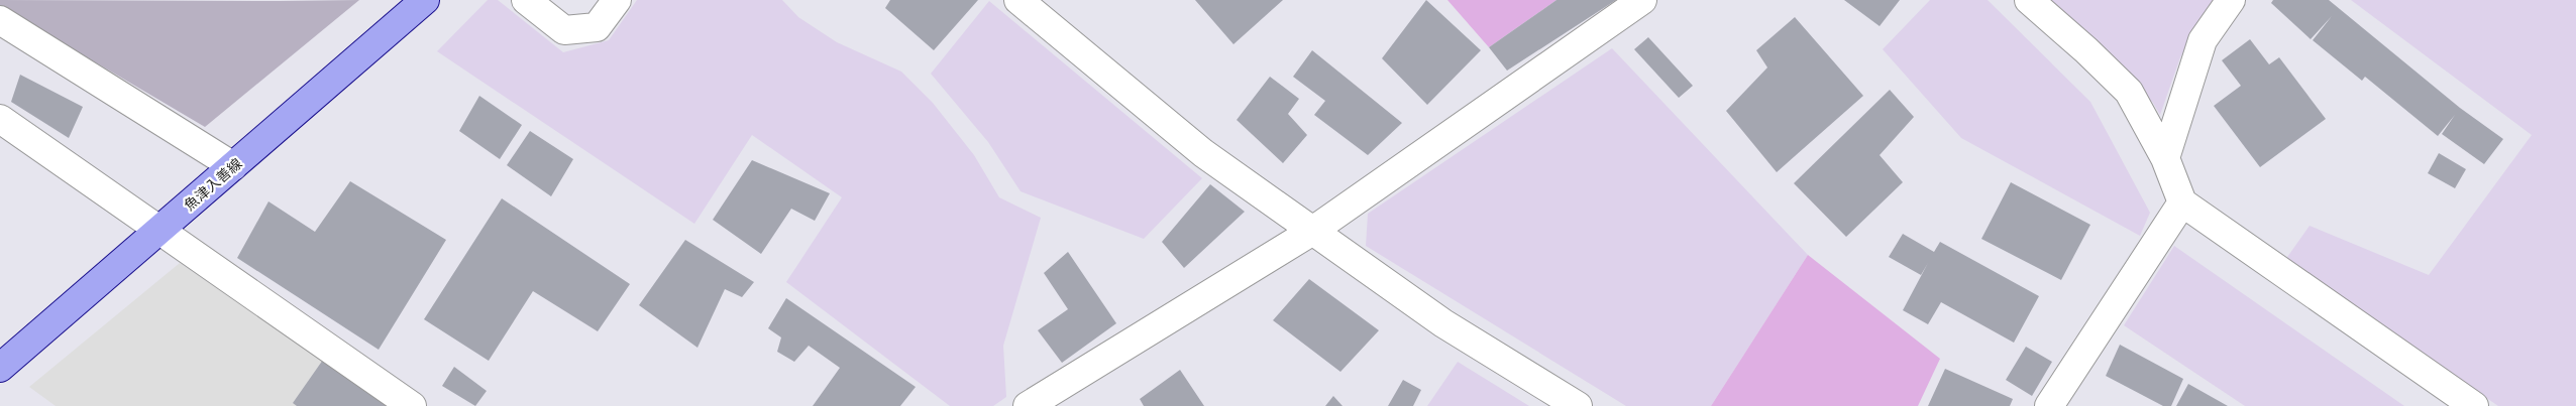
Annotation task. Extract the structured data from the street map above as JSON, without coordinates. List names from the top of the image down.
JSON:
{
  "streets": {
    "main road": ["魚津入善線"]
  }
}
